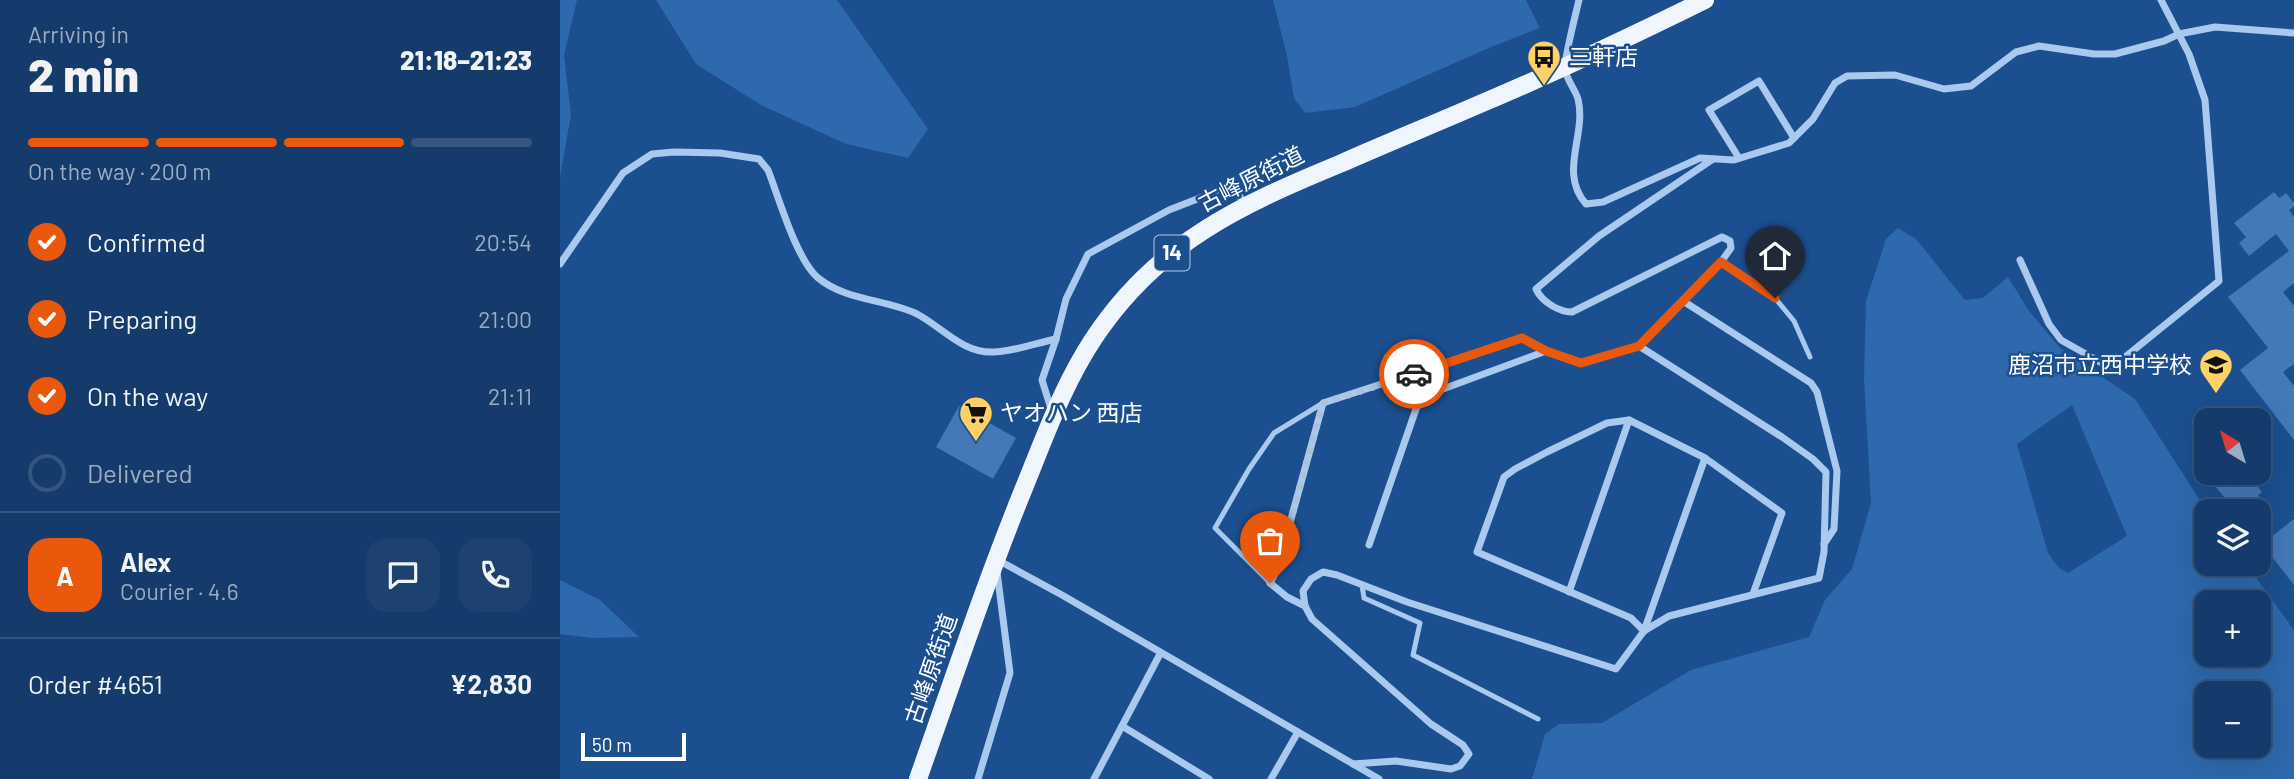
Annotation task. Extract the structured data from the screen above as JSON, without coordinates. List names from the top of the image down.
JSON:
{
  "streets": {
    "main road": ["古峰原街道", "14"]
  },
  "places": {
    "bus stop": ["三軒店"],
    "school or university": ["鹿沼市立西中学校"],
    "supermarket": ["ヤオハン 西店"]
  },
  "scale_bar": "50 m",
  "north": "top left",
  "page": {
    "heading": ["2 min", "Arriving in", "21:18–21:23"],
    "panel": [
      "Alex",
      "Courier · 4.6",
      "Order #4651",
      "¥2,830"
    ],
    "bar": "On the way · 200 m",
    "list": [
      ["Confirmed", "20:54"],
      ["Preparing", "21:00"],
      ["On the way", "21:11"],
      "Delivered"
    ],
    "map_buttons": ["+", "−"],
    "round": "A",
    "scale": "50 m"
  }
}
